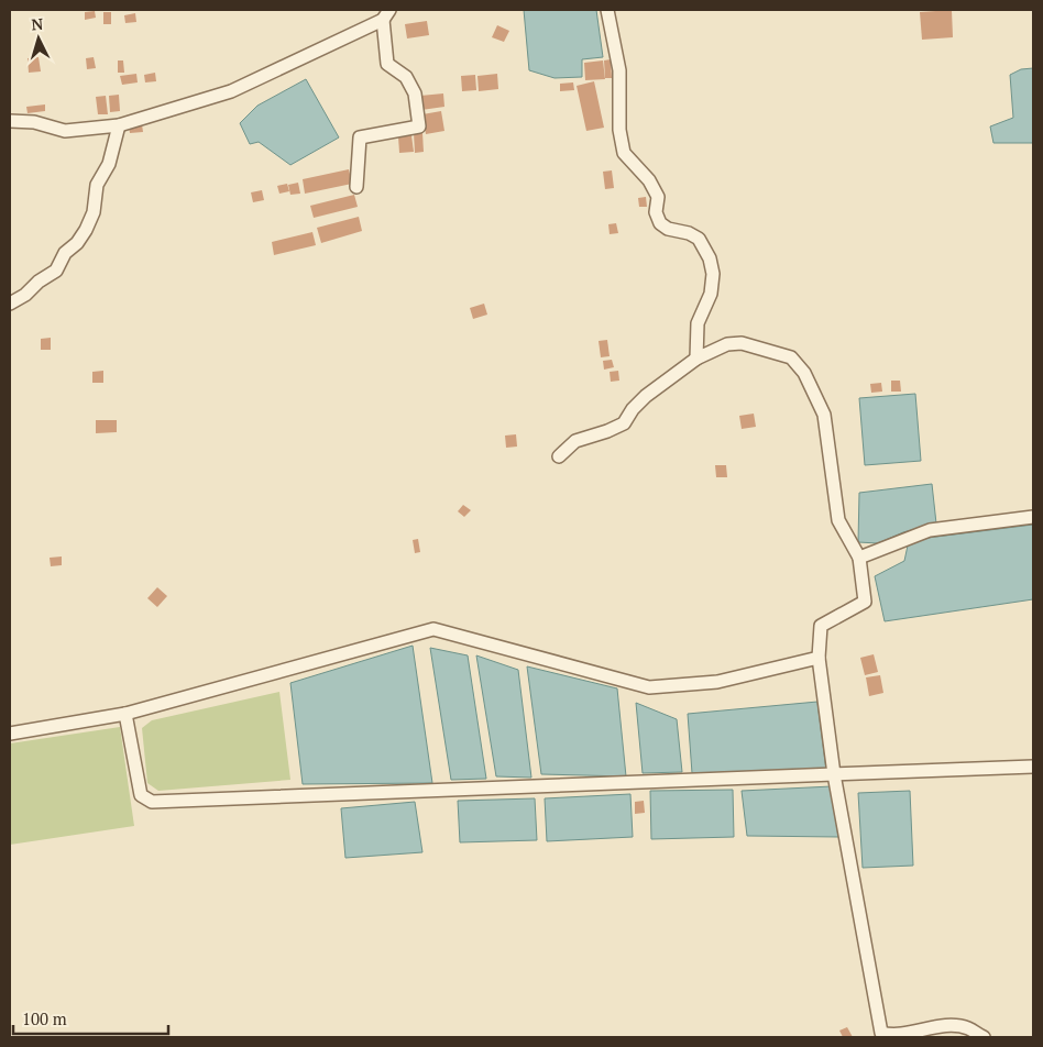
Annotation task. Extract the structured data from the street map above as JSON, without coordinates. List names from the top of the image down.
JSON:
{
  "scale_bar": "100 m",
  "north": "top"
}
